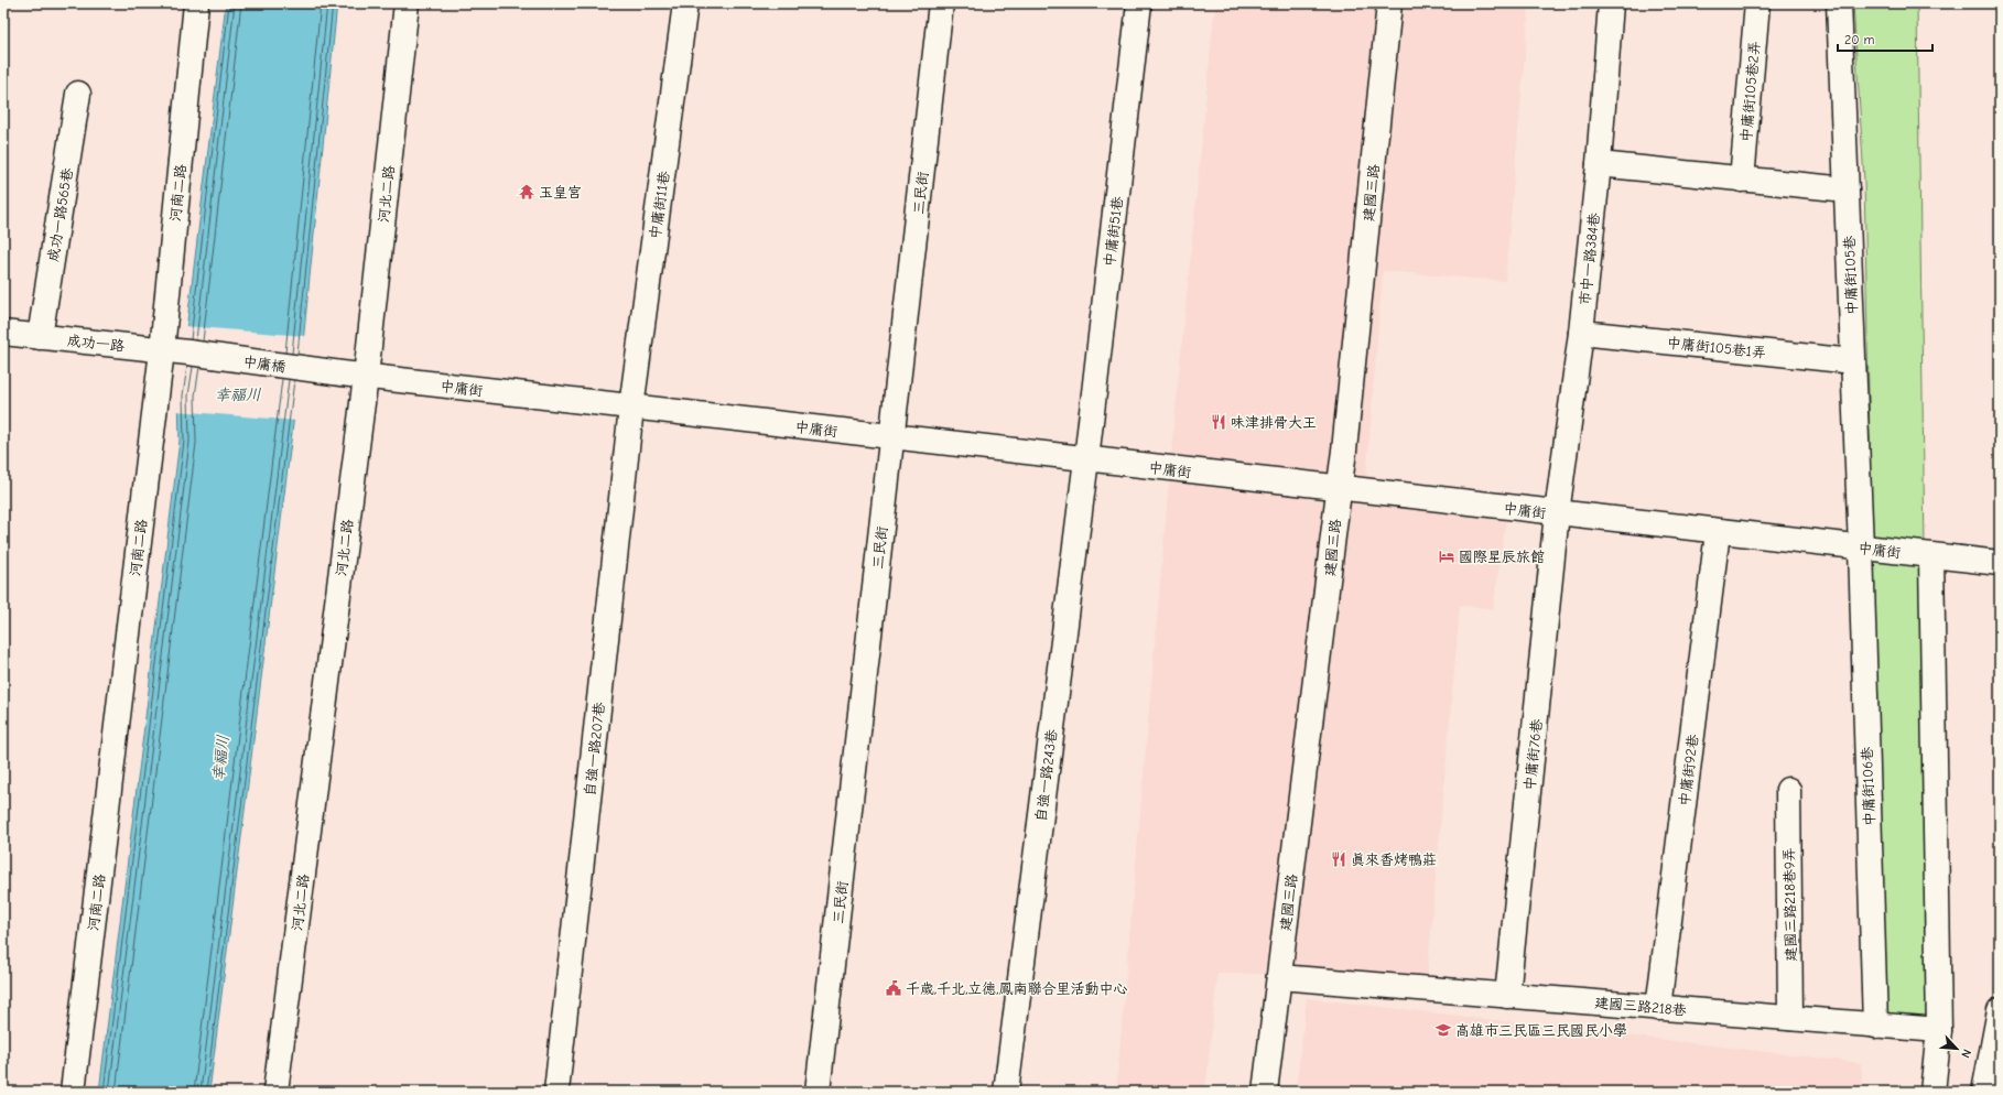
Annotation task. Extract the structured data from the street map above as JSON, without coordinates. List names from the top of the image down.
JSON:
{
  "streets": {
    "street": [
      "中庸街105巷2弄",
      "河南二路",
      "三民街",
      "建國三路",
      "河北二路",
      "中庸街11巷",
      "成功一路565巷",
      "中庸街51巷",
      "市中一路384巷",
      "中庸街105巷",
      "成功一路",
      "中庸街105巷1弄",
      "中庸橋",
      "中庸街",
      "自強一路207巷",
      "中庸街76巷",
      "中庸街92巷",
      "自強一路243巷",
      "中庸街106巷",
      "建國三路218巷9弄",
      "建國三路218巷"
    ]
  },
  "crossings": [
    ["河南二路", "成功一路"],
    ["三民街", "中庸街"],
    ["建國三路", "中庸街"],
    ["建國三路", "建國三路218巷"],
    ["河北二路", "中庸街"],
    ["中庸街11巷", "中庸街"],
    ["中庸街11巷", "自強一路207巷"],
    ["成功一路565巷", "成功一路"],
    ["中庸街51巷", "中庸街"],
    ["中庸街51巷", "自強一路243巷"],
    ["市中一路384巷", "中庸街105巷1弄"],
    ["市中一路384巷", "中庸街"],
    ["市中一路384巷", "中庸街76巷"],
    ["中庸街105巷", "中庸街105巷1弄"],
    ["中庸街105巷", "中庸街"],
    ["中庸街105巷", "中庸街106巷"],
    ["成功一路", "中庸橋"],
    ["中庸橋", "中庸街"],
    ["中庸街", "自強一路207巷"],
    ["中庸街", "中庸街76巷"],
    ["中庸街", "中庸街92巷"],
    ["中庸街", "自強一路243巷"],
    ["中庸街", "中庸街106巷"],
    ["中庸街76巷", "建國三路218巷"],
    ["中庸街92巷", "建國三路218巷"],
    ["中庸街106巷", "建國三路218巷"],
    ["建國三路218巷9弄", "建國三路218巷"]
  ],
  "water": ["幸福川"],
  "places": {
    "temple": ["玉皇宮"],
    "restaurant": ["味津排骨大王", "真來香烤鴨莊"],
    "hotel": ["國際星辰旅館"],
    "public building": ["千歲,千北,立德,鳳南聯合里活動中心"],
    "school or university": ["高雄市三民區三民國民小學"]
  },
  "scale_bar": "20 m",
  "north": "bottom right"
}
